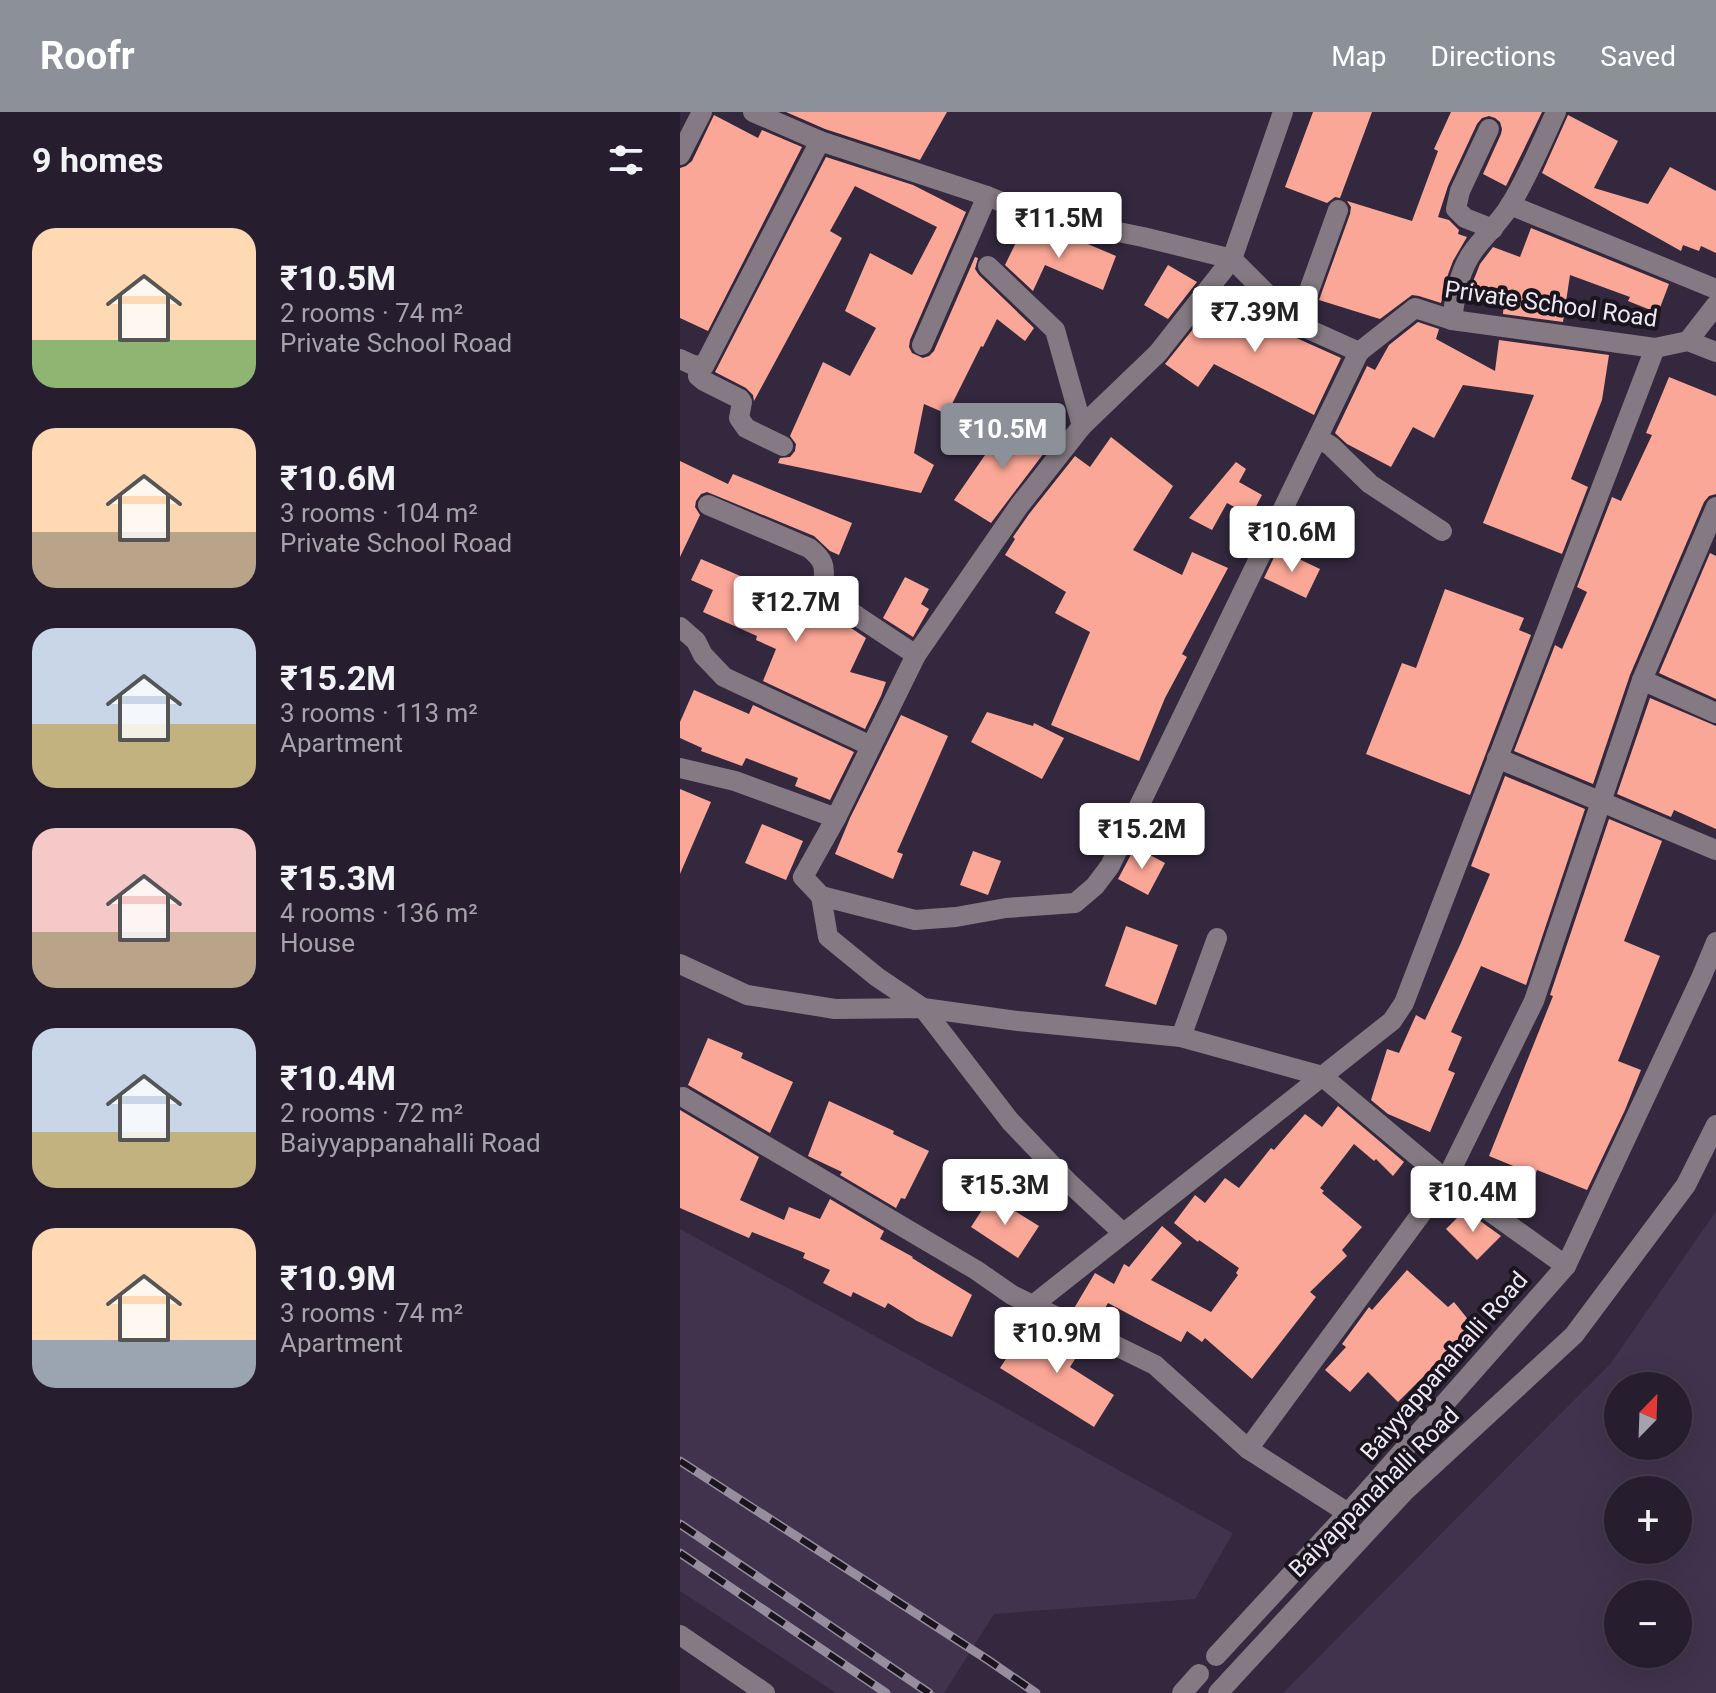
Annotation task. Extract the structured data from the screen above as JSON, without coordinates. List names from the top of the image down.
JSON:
{
  "streets": {
    "street": ["Private School Road", "Baiyyappanahalli Road", "Baiyappanahalli Road"]
  },
  "north": "top right",
  "page": {
    "header": "Roofr",
    "nav": ["Map", "Directions", "Saved"],
    "heading": "9 homes",
    "price": [
      "₹11.5M",
      "₹7.39M",
      "₹10.5M",
      "₹10.6M",
      "₹12.7M",
      "₹15.2M",
      "₹15.3M",
      "₹10.4M",
      "₹10.9M"
    ],
    "list": [
      {
        "name": "₹10.5M",
        "note": "2 rooms · 74 m² · Private School Road"
      },
      {
        "name": "₹10.6M",
        "note": "3 rooms · 104 m² · Private School Road"
      },
      {
        "name": "₹15.2M",
        "note": "3 rooms · 113 m² · Apartment"
      },
      {
        "name": "₹15.3M",
        "note": "4 rooms · 136 m² · House"
      },
      {
        "name": "₹10.4M",
        "note": "2 rooms · 72 m² · Baiyyappanahalli Road"
      },
      {
        "name": "₹10.9M",
        "note": "3 rooms · 74 m² · Apartment"
      }
    ],
    "map_buttons": ["+", "−"]
  }
}
